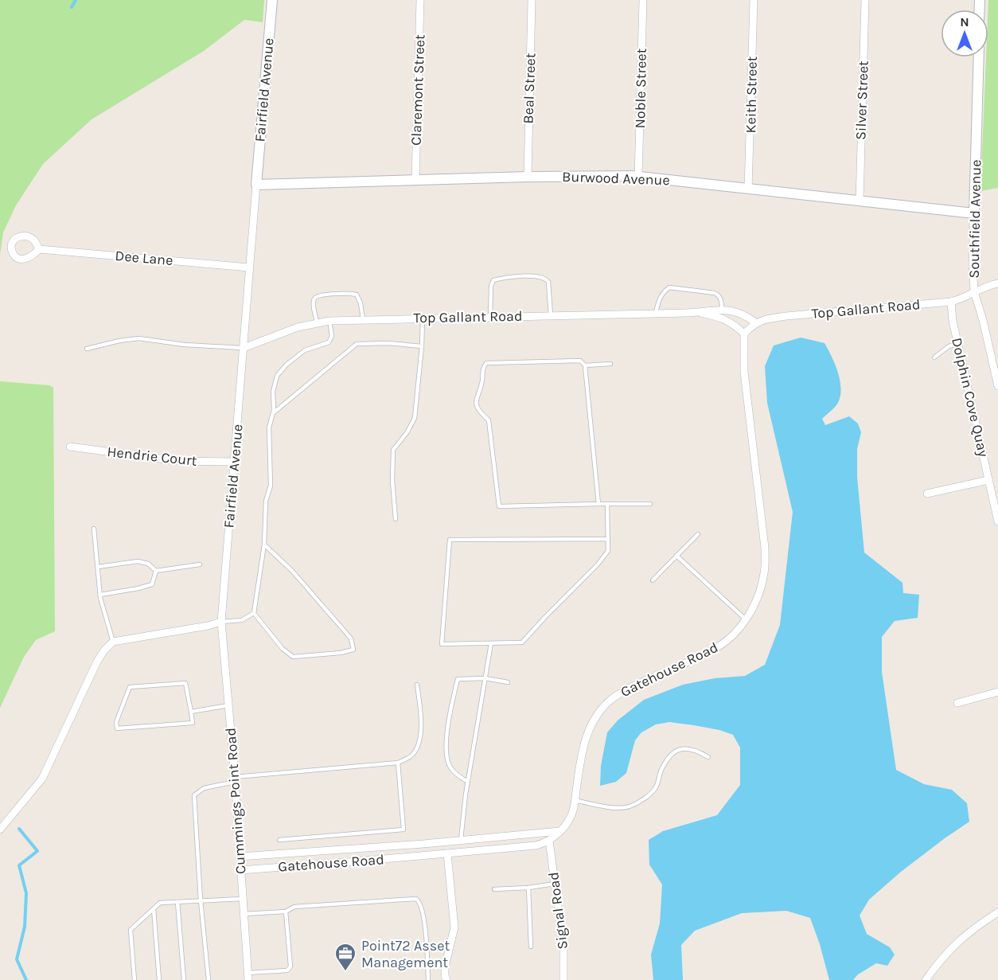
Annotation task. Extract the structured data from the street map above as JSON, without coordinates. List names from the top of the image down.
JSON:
{
  "streets": {
    "street": [
      "Beal Street",
      "Noble Street",
      "Fairfield Avenue",
      "Claremont Street",
      "Keith Street",
      "Silver Street",
      "Burwood Avenue",
      "Southfield Avenue",
      "Dee Lane",
      "Top Gallant Road",
      "Dolphin Cove Quay",
      "Hendrie Court",
      "Gatehouse Road",
      "Cummings Point Road",
      "Signal Road"
    ]
  },
  "crossings": [
    ["Beal Street", "Burwood Avenue"],
    ["Noble Street", "Burwood Avenue"],
    ["Fairfield Avenue", "Burwood Avenue"],
    ["Fairfield Avenue", "Dee Lane"],
    ["Fairfield Avenue", "Top Gallant Road"],
    ["Fairfield Avenue", "Hendrie Court"],
    ["Fairfield Avenue", "Cummings Point Road"],
    ["Claremont Street", "Burwood Avenue"],
    ["Keith Street", "Burwood Avenue"],
    ["Silver Street", "Burwood Avenue"],
    ["Burwood Avenue", "Southfield Avenue"],
    ["Southfield Avenue", "Top Gallant Road"],
    ["Top Gallant Road", "Dolphin Cove Quay"],
    ["Top Gallant Road", "Gatehouse Road"],
    ["Gatehouse Road", "Cummings Point Road"],
    ["Gatehouse Road", "Signal Road"]
  ],
  "places": {
    "office": ["Point72 Asset Management"]
  },
  "north": "top"
}
